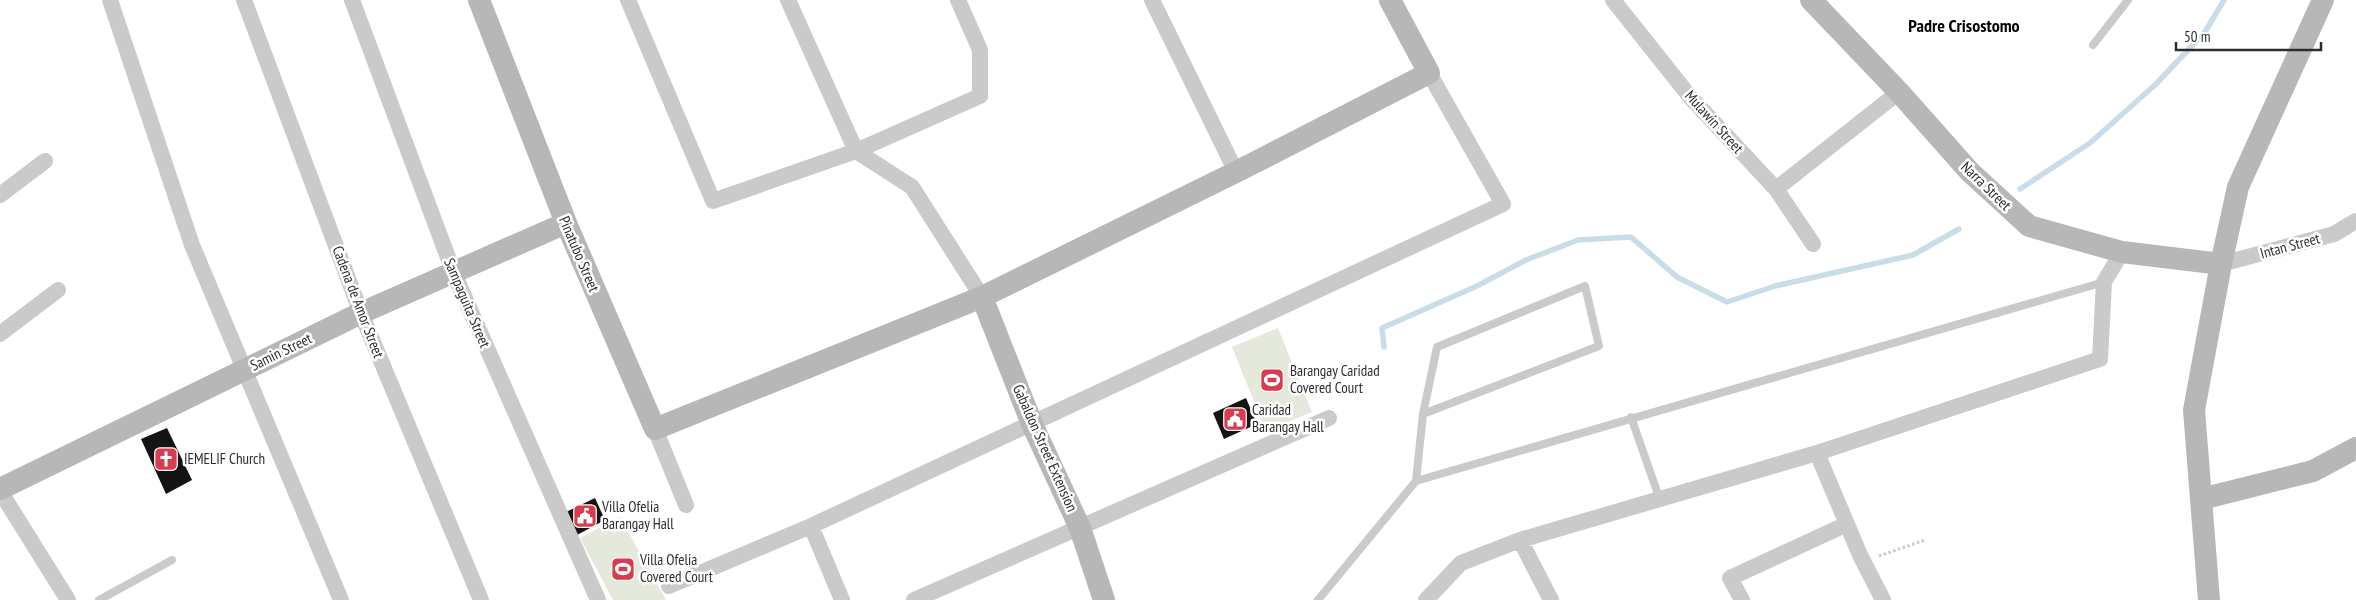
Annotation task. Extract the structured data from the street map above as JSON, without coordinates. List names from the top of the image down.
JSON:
{
  "streets": {
    "street": [
      "Mulawin Street",
      "Narra Street",
      "Intan Street",
      "Pinatubo Street",
      "Cadena de Amor Street",
      "Sampaguita Street",
      "Samin Street",
      "Gabaldon Street Extension"
    ]
  },
  "crossings": [
    ["Narra Street", "Intan Street"],
    ["Pinatubo Street", "Samin Street"],
    ["Cadena de Amor Street", "Samin Street"],
    ["Sampaguita Street", "Samin Street"]
  ],
  "districts": ["Padre Crisostomo"],
  "places": {
    "sports": ["Barangay Caridad Covered Court", "Villa Ofelia Covered Court"],
    "public building": ["Caridad Barangay Hall", "Villa Ofelia Barangay Hall"],
    "church": ["IEMELIF Church"]
  },
  "scale_bar": "50 m"
}
